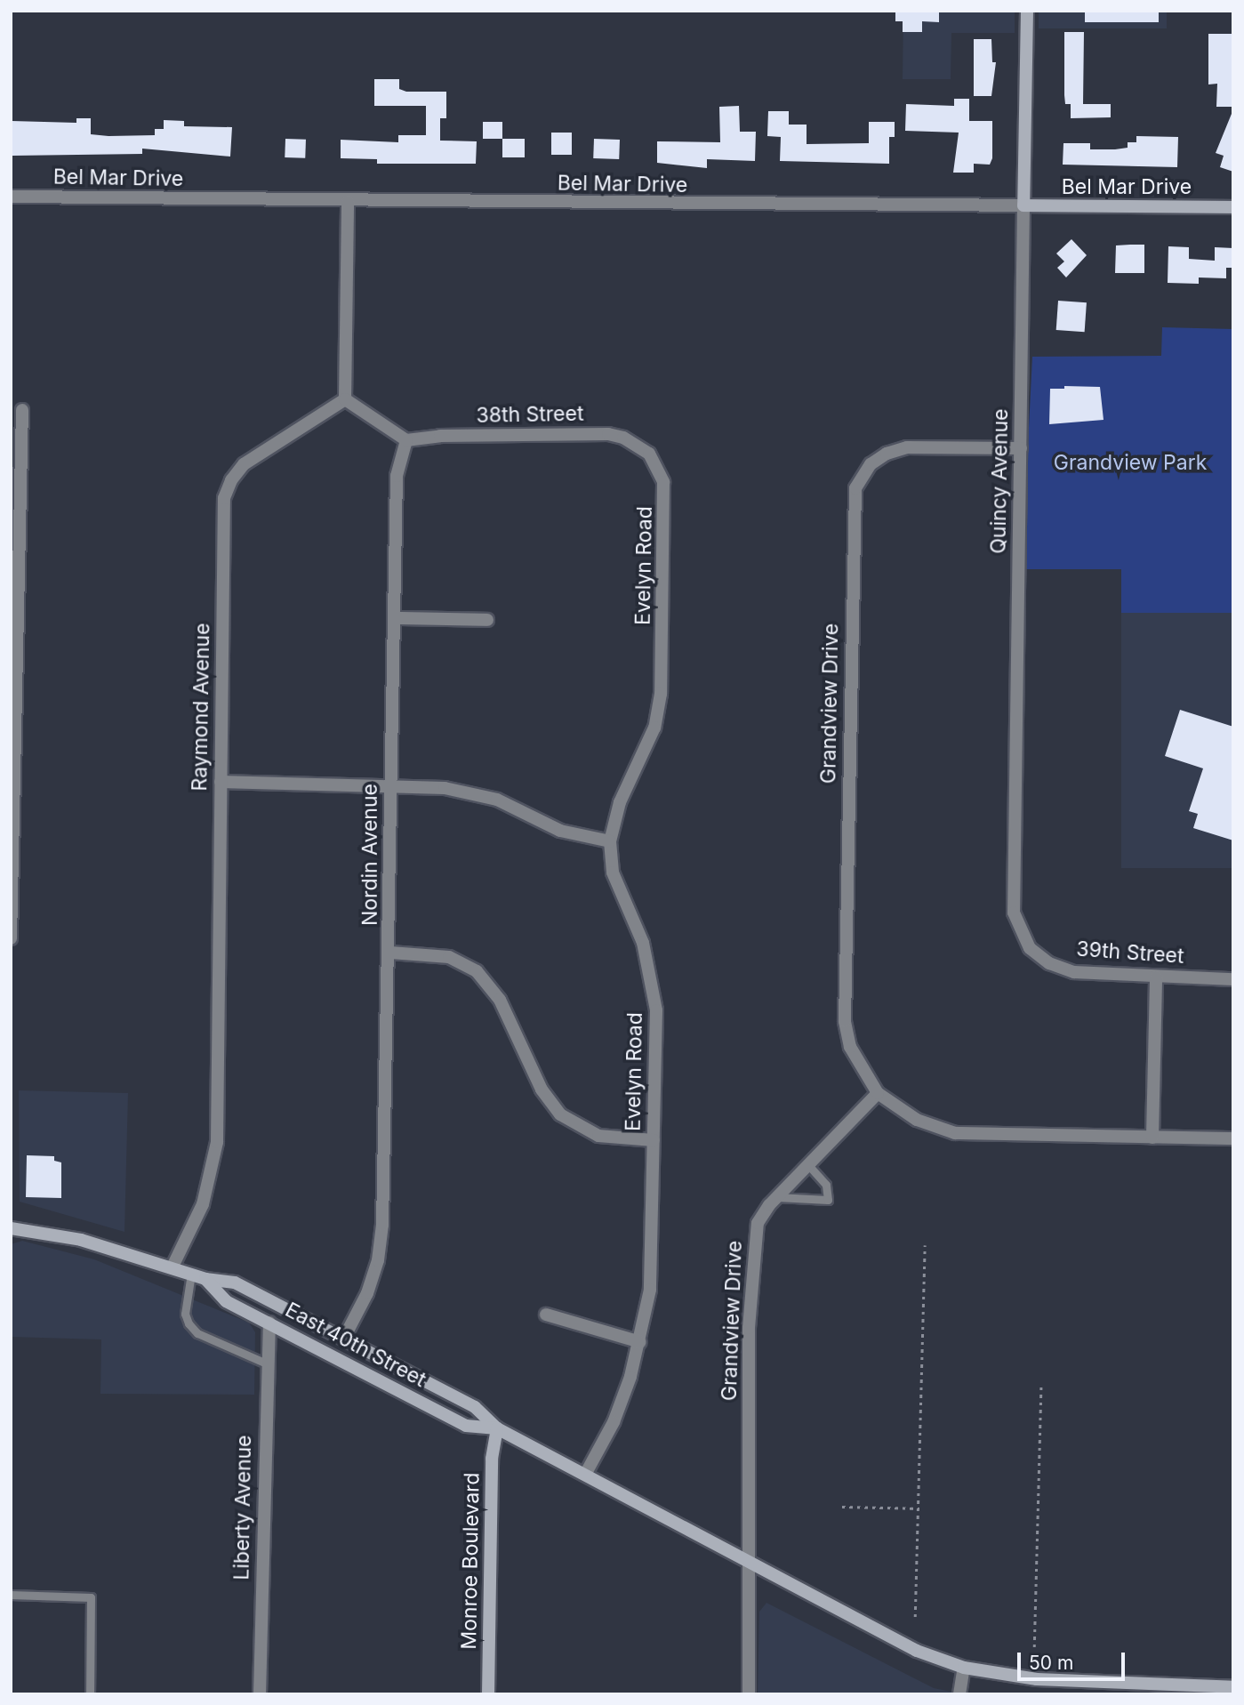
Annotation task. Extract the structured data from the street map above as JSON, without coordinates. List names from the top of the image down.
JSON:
{
  "streets": {
    "main road": [
      "Bel Mar Drive",
      "Quincy Avenue",
      "East 40th Street",
      "Monroe Boulevard"
    ],
    "street": [
      "38th Street",
      "Evelyn Road",
      "Grandview Drive",
      "Raymond Avenue",
      "Nordin Avenue",
      "39th Street",
      "Liberty Avenue"
    ]
  },
  "crossings": [
    ["Bel Mar Drive", "Quincy Avenue"],
    ["38th Street", "Evelyn Road"],
    ["38th Street", "Nordin Avenue"],
    ["Quincy Avenue", "Grandview Drive"],
    ["Quincy Avenue", "39th Street"],
    ["Evelyn Road", "East 40th Street"],
    ["Grandview Drive", "East 40th Street"],
    ["Raymond Avenue", "East 40th Street"],
    ["Nordin Avenue", "East 40th Street"],
    ["East 40th Street", "Liberty Avenue"],
    ["East 40th Street", "Monroe Boulevard"]
  ],
  "parks": ["Grandview Park"],
  "scale_bar": "50 m"
}
